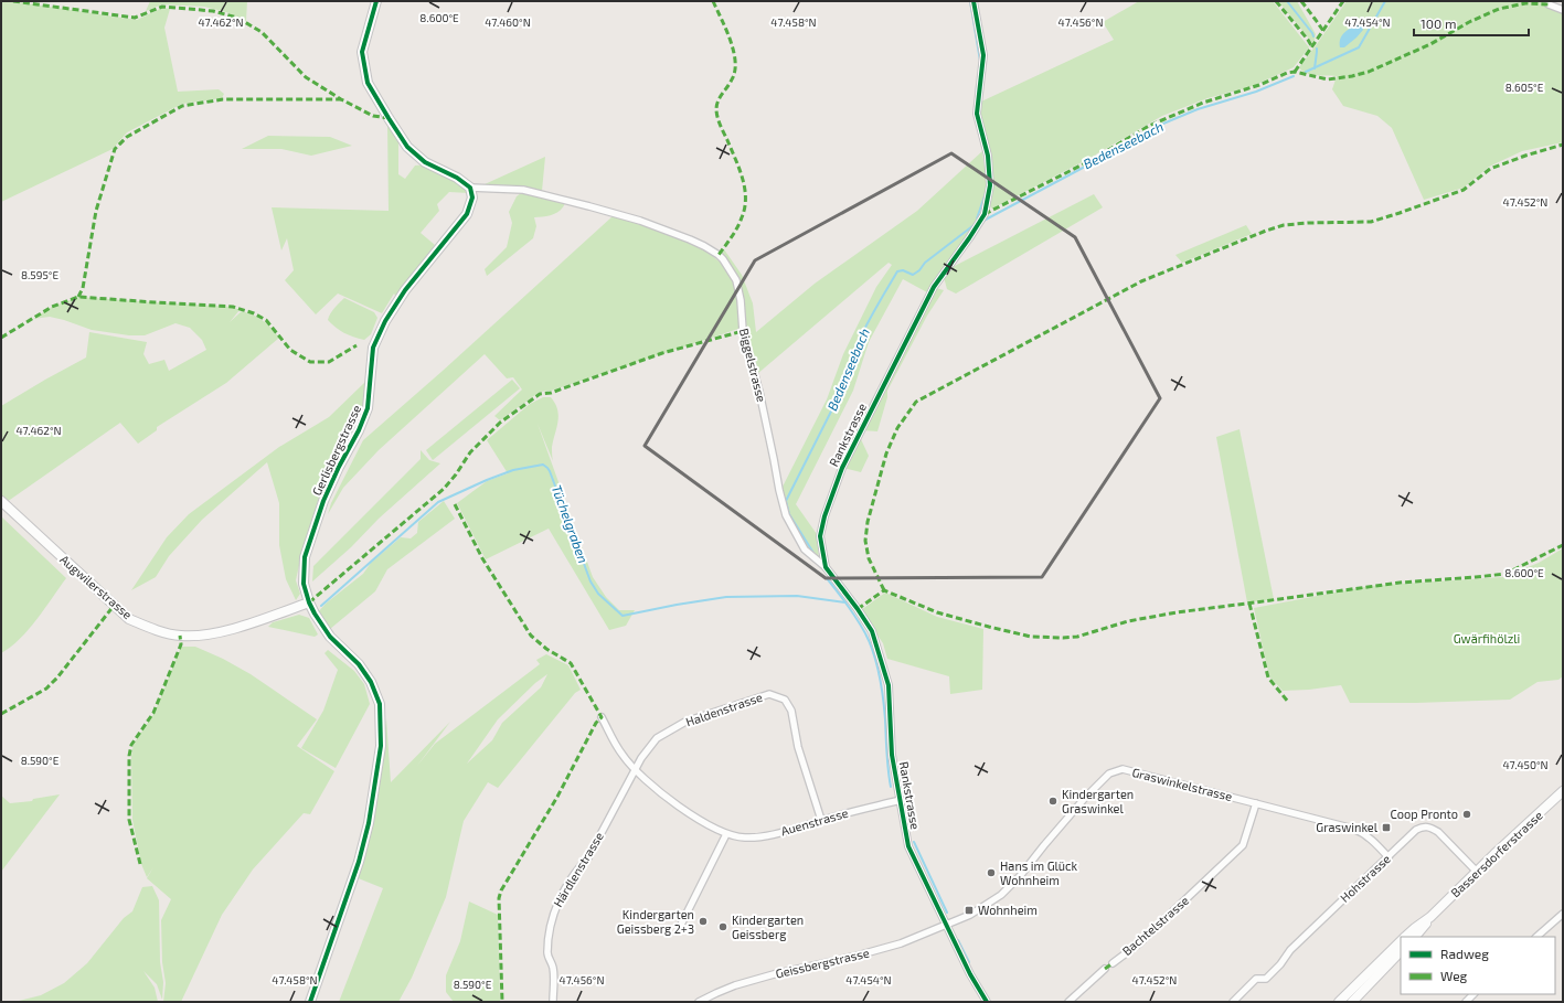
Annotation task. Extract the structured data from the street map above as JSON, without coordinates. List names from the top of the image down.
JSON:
{
  "streets": {
    "street": [
      "Biggelstrasse",
      "Rankstrasse",
      "Gerlisbergstrasse",
      "Augwilerstrasse",
      "Haldenstrasse",
      "Graswinkelstrasse",
      "Auenstrasse",
      "Bassersdorferstrasse",
      "Härdlenstrasse",
      "Hohstrasse",
      "Bachtelstrasse",
      "Geissbergstrasse"
    ]
  },
  "crossings": [
    ["Biggelstrasse", "Rankstrasse"],
    ["Biggelstrasse", "Gerlisbergstrasse"],
    ["Rankstrasse", "Graswinkelstrasse"],
    ["Rankstrasse", "Auenstrasse"],
    ["Rankstrasse", "Geissbergstrasse"],
    ["Gerlisbergstrasse", "Augwilerstrasse"],
    ["Haldenstrasse", "Auenstrasse"],
    ["Haldenstrasse", "Härdlenstrasse"],
    ["Graswinkelstrasse", "Hohstrasse"],
    ["Graswinkelstrasse", "Bachtelstrasse"],
    ["Graswinkelstrasse", "Geissbergstrasse"],
    ["Auenstrasse", "Härdlenstrasse"],
    ["Bassersdorferstrasse", "Hohstrasse"]
  ],
  "water": ["Bedenseebach", "Tüchelgraben"],
  "parks": ["Gwärfihölzli"],
  "places": {
    "other": [
      "Kindergarten Graswinkel",
      "Coop Pronto",
      "Hans im Glück Wohnheim",
      "Kindergarten Geissberg 2+3",
      "Kindergarten Geissberg"
    ],
    "transit": ["Graswinkel", "Wohnheim"]
  },
  "legend": ["Radweg", "Weg"],
  "scale_bar": "100 m",
  "coordinates": [
    "8.600°E",
    "47.462°N",
    "47.460°N",
    "47.458°N",
    "47.456°N",
    "47.454°N",
    "8.605°E",
    "47.452°N",
    "8.595°E",
    "8.590°E",
    "47.450°N"
  ]
}
